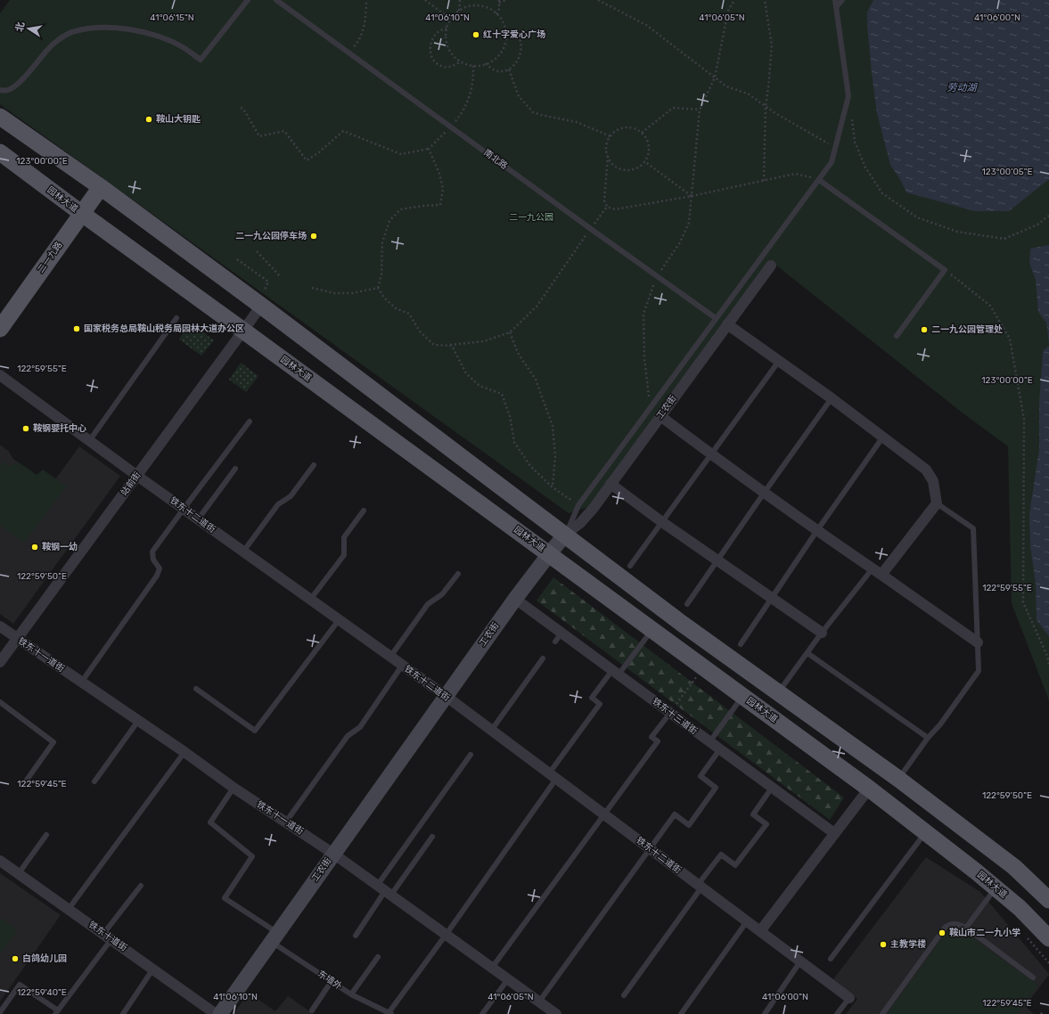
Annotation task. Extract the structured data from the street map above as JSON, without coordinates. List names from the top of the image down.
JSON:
{
  "streets": {
    "main road": ["园林大道", "二一九路"],
    "street": [
      "工农街",
      "站前街",
      "铁东十二道街",
      "铁东十一道街",
      "铁东十三道街",
      "铁东十道街"
    ],
    "lane": ["南北路", "东墙外"]
  },
  "crossings": [
    ["园林大道", "二一九路"],
    ["园林大道", "工农街"],
    ["园林大道", "站前街"],
    ["工农街", "铁东十二道街"],
    ["工农街", "铁东十一道街"],
    ["工农街", "铁东十三道街"],
    ["工农街", "东墙外"],
    ["站前街", "铁东十二道街"],
    ["站前街", "铁东十一道街"],
    ["铁东十一道街", "东墙外"]
  ],
  "water": ["劳动湖"],
  "parks": ["二一九公园"],
  "places": [
    "红十字爱心广场",
    "鞍山大钥匙",
    "二一九公园停车场",
    "国家税务总局鞍山税务局园林大道办公区",
    "二一九公园管理处",
    "鞍钢婴托中心",
    "鞍钢一幼",
    "鞍山市二一九小学",
    "主教学楼",
    "白鸽幼儿园"
  ],
  "north": "left",
  "coordinates": [
    "41°06'15\"N",
    "41°06'10\"N",
    "41°06'05\"N",
    "41°06'00\"N",
    "123°00'00\"E",
    "123°00'05\"E",
    "122°59'55\"E",
    "122°59'50\"E",
    "122°59'45\"E",
    "122°59'40\"E"
  ]
}
